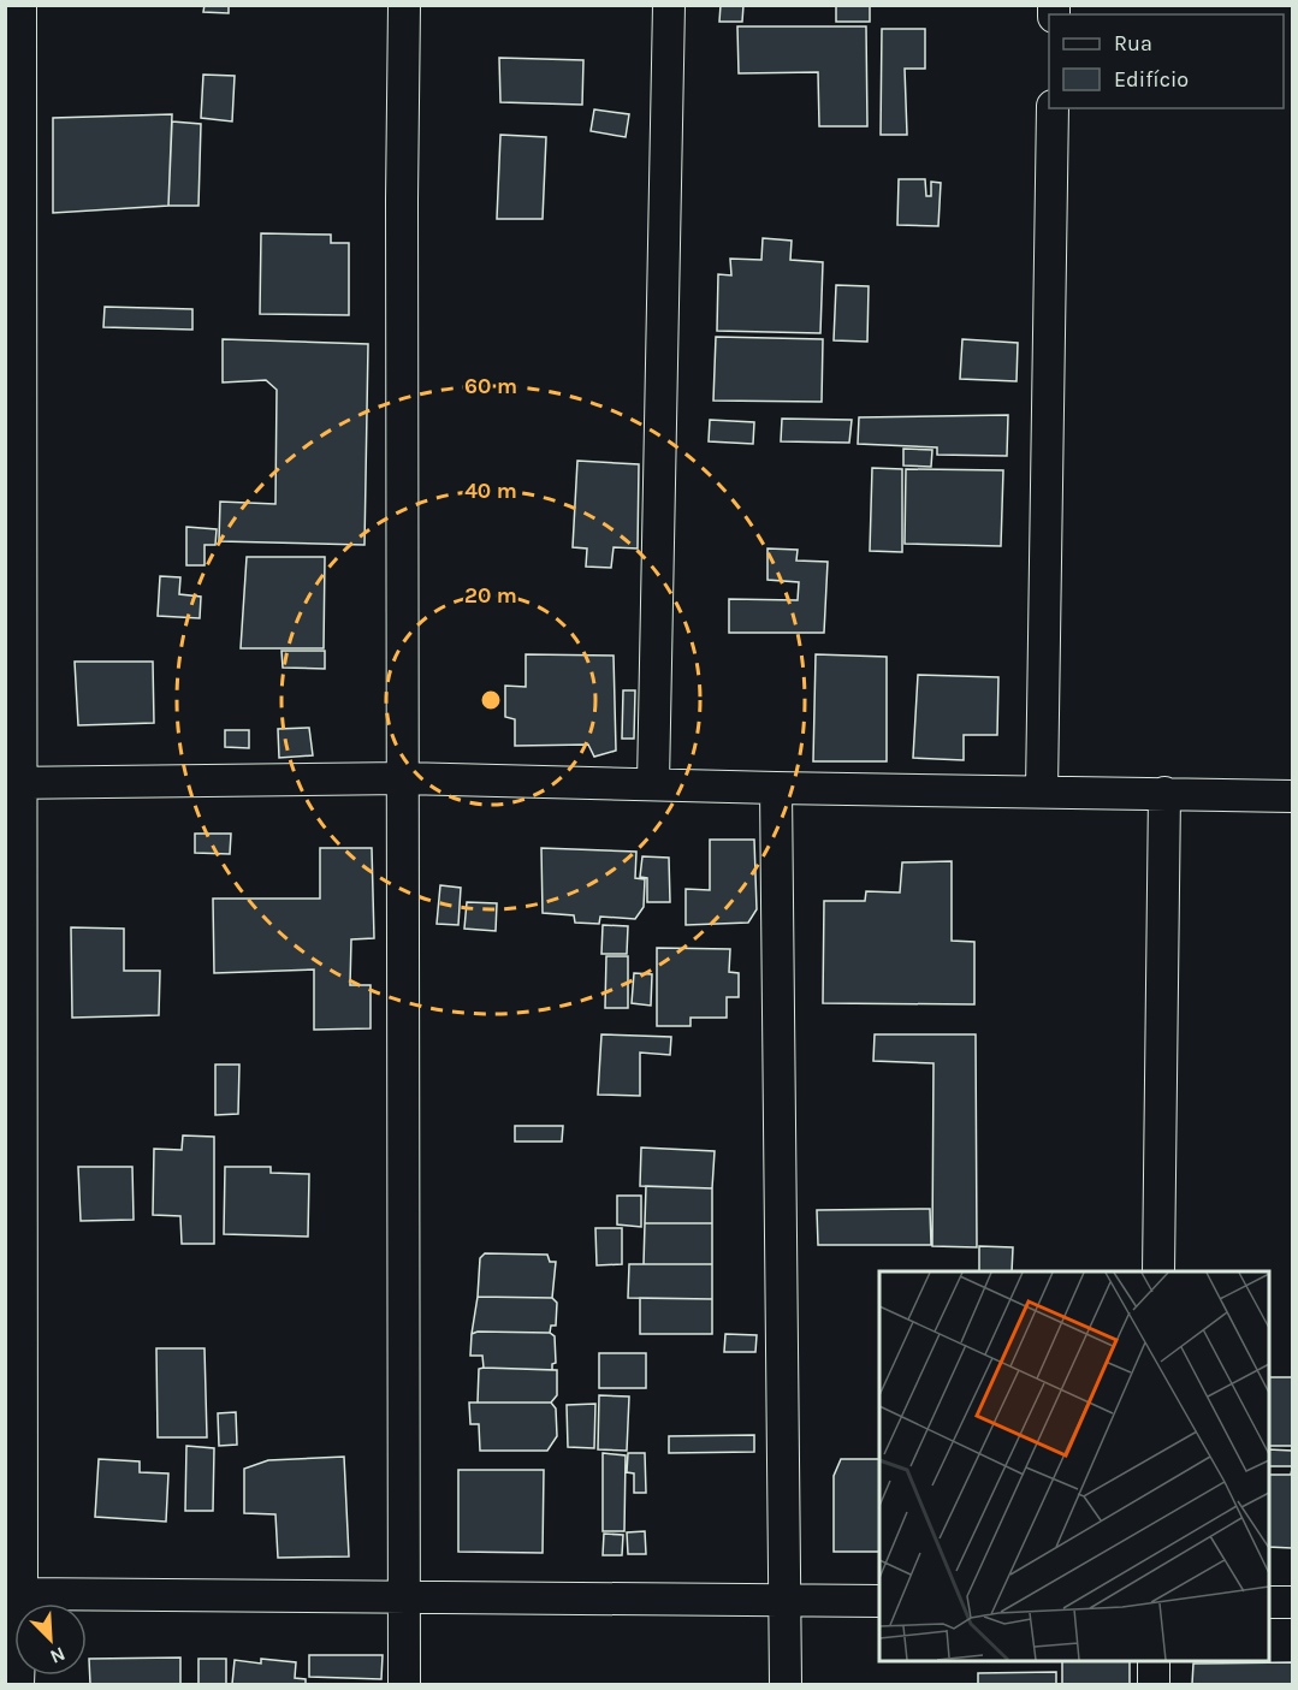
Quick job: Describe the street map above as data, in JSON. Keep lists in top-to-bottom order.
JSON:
{
  "legend": ["Rua", "Edifício"],
  "north": "bottom right",
  "rings": ["60 m", "40 m", "20 m"]
}
